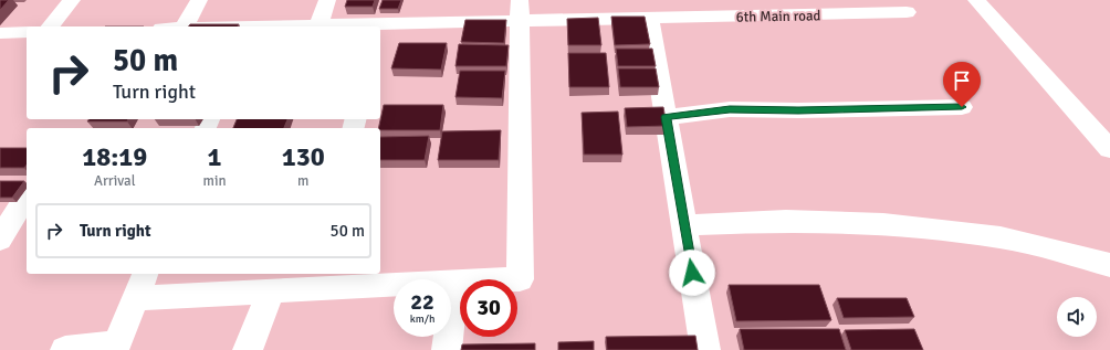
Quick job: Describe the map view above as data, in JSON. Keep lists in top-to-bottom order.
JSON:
{
  "streets": {
    "street": ["6th Main road"]
  },
  "page": {
    "turn": ["50 m", "Turn right"],
    "eta": [
      "18:19",
      "Arrival",
      "1",
      "min",
      "130",
      "m"
    ],
    "list": [
      {
        "name": "Turn right",
        "value": "50 m"
      }
    ],
    "speed": "22 km/h",
    "limit": "30"
  }
}
